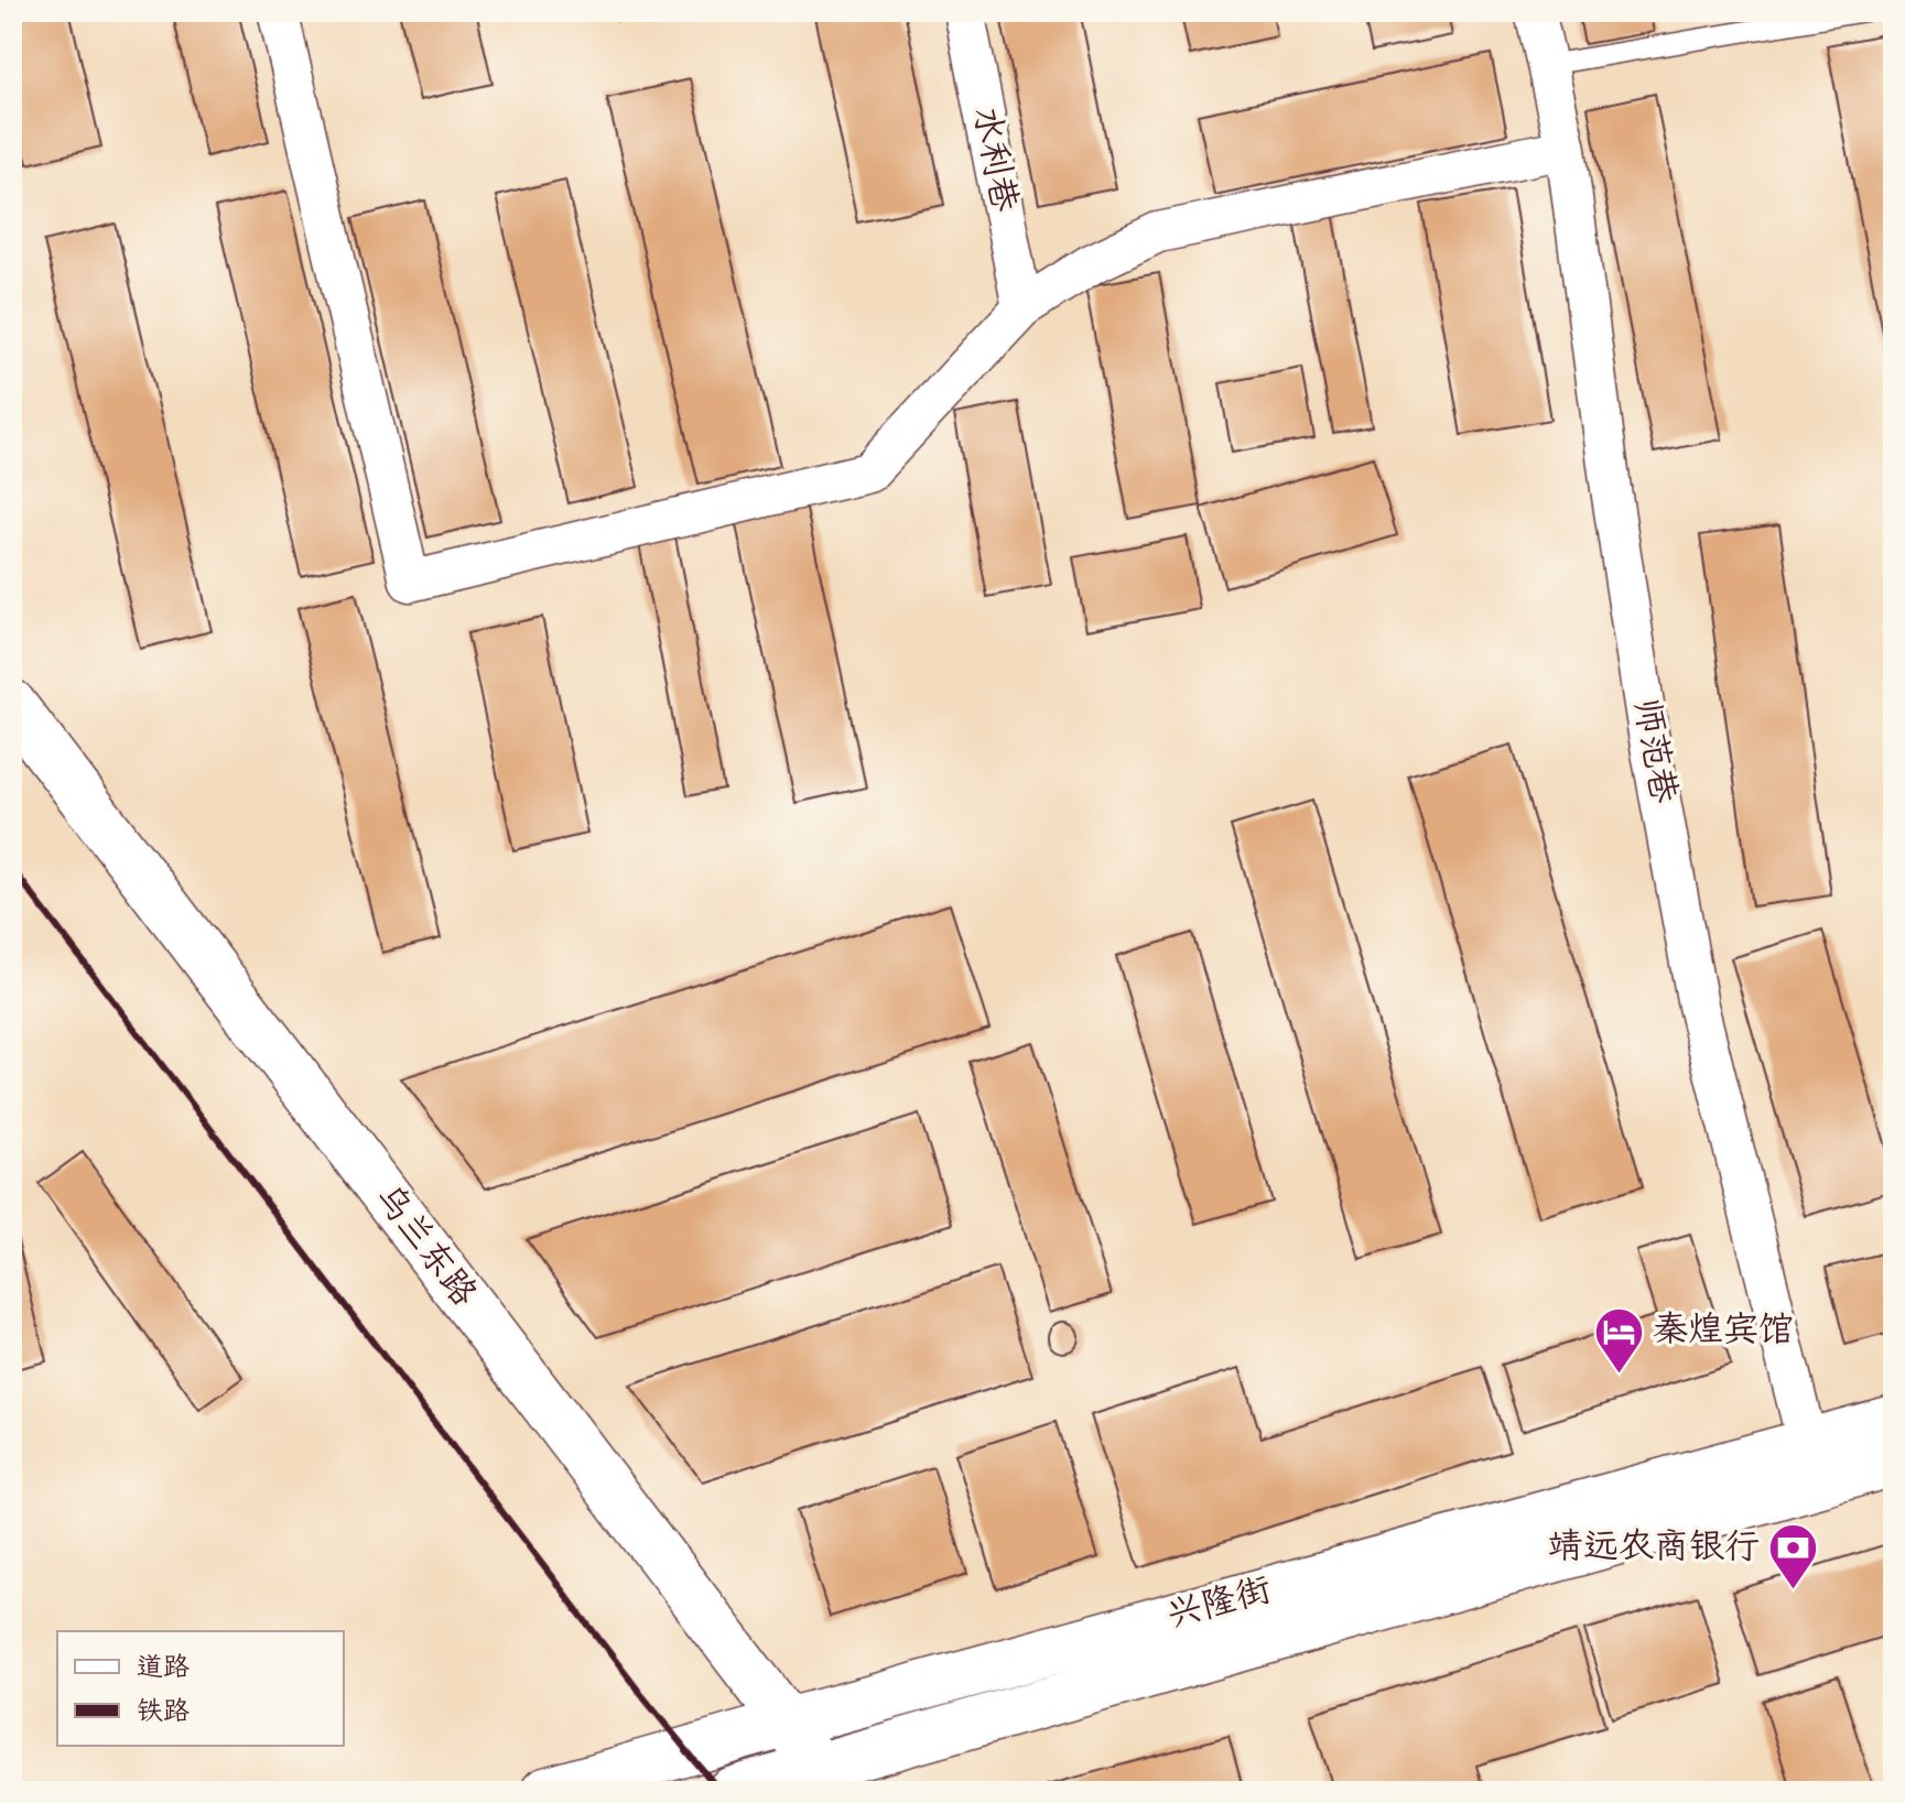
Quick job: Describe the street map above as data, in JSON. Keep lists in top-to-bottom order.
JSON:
{
  "streets": {
    "main road": ["乌兰东路", "兴隆街"],
    "street": ["水利巷", "师范巷"]
  },
  "crossings": [
    ["师范巷", "兴隆街"],
    ["乌兰东路", "兴隆街"]
  ],
  "places": {
    "hotel": ["秦煌宾馆"],
    "bank": ["靖远农商银行"]
  },
  "legend": ["道路", "铁路"]
}
